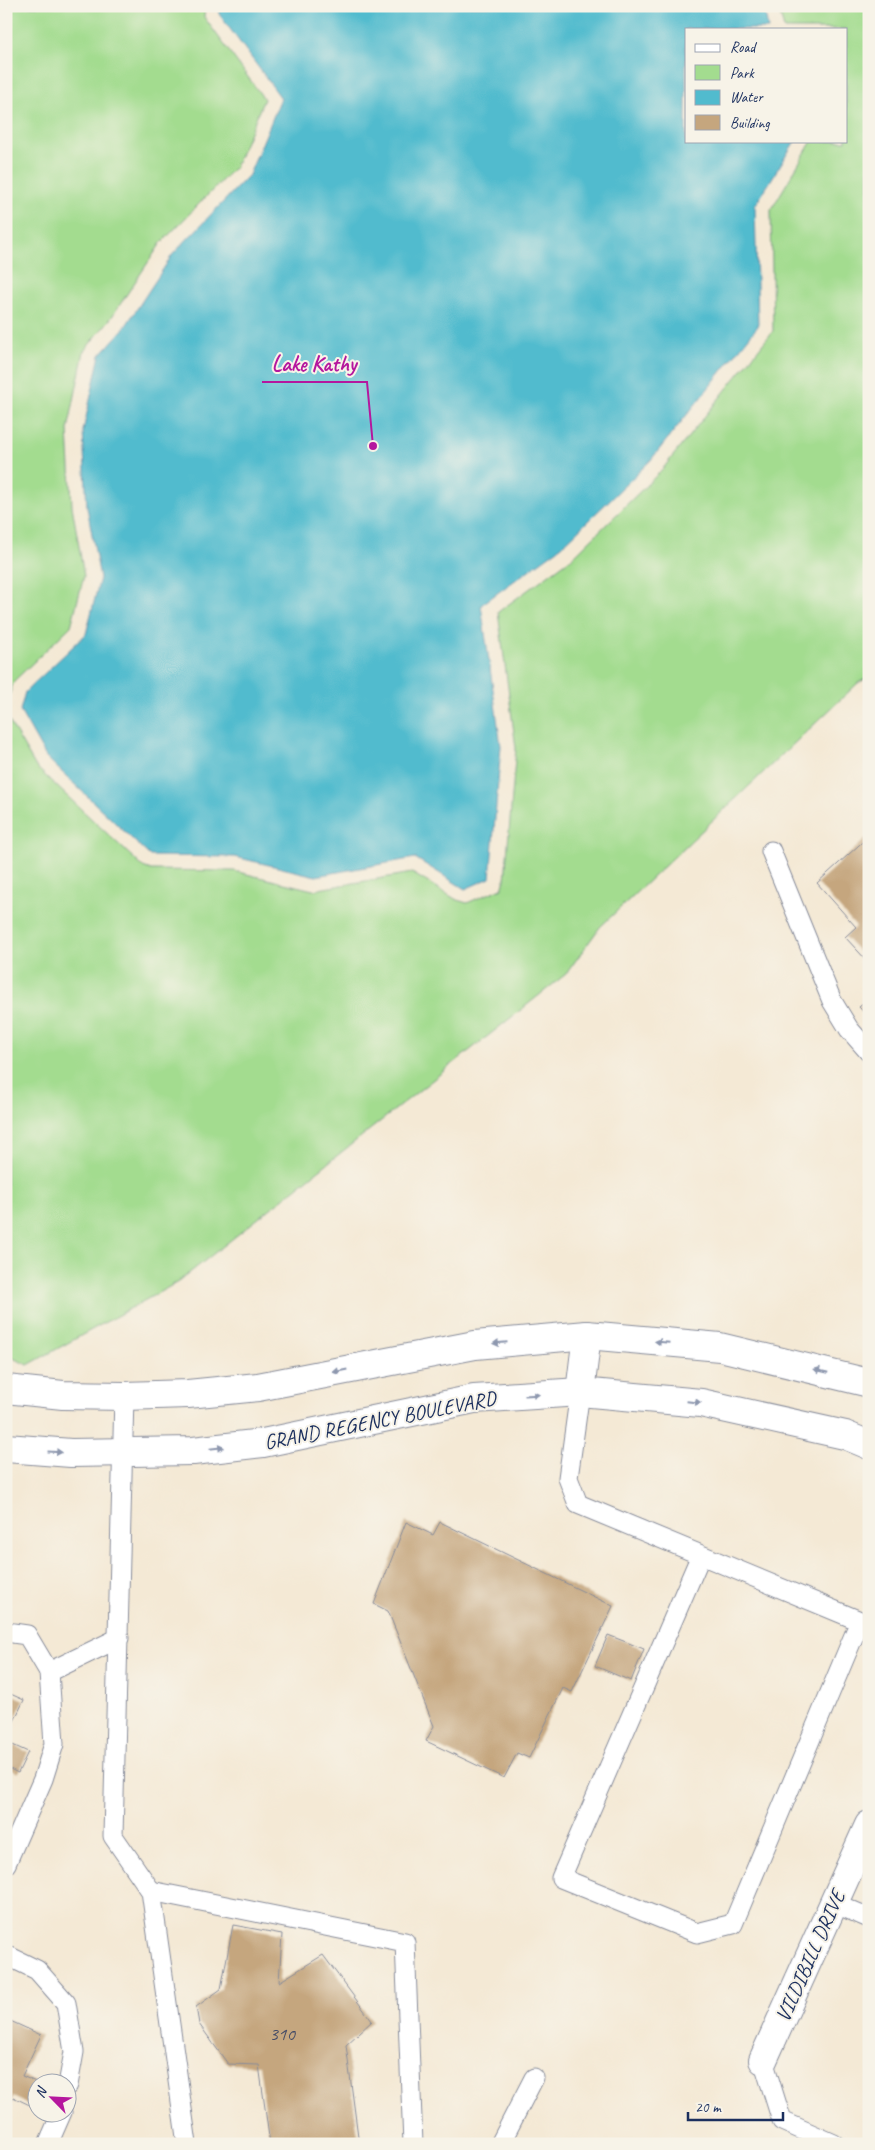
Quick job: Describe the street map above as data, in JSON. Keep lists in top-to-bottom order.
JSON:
{
  "streets": {
    "street": ["GRAND REGENCY BOULEVARD", "VILDIBILL DRIVE"]
  },
  "places": ["Lake Kathy"],
  "house_numbers": ["310"],
  "legend": [
    "Road",
    "Park",
    "Water",
    "Building"
  ],
  "scale_bar": "20 m",
  "north": "top left"
}
